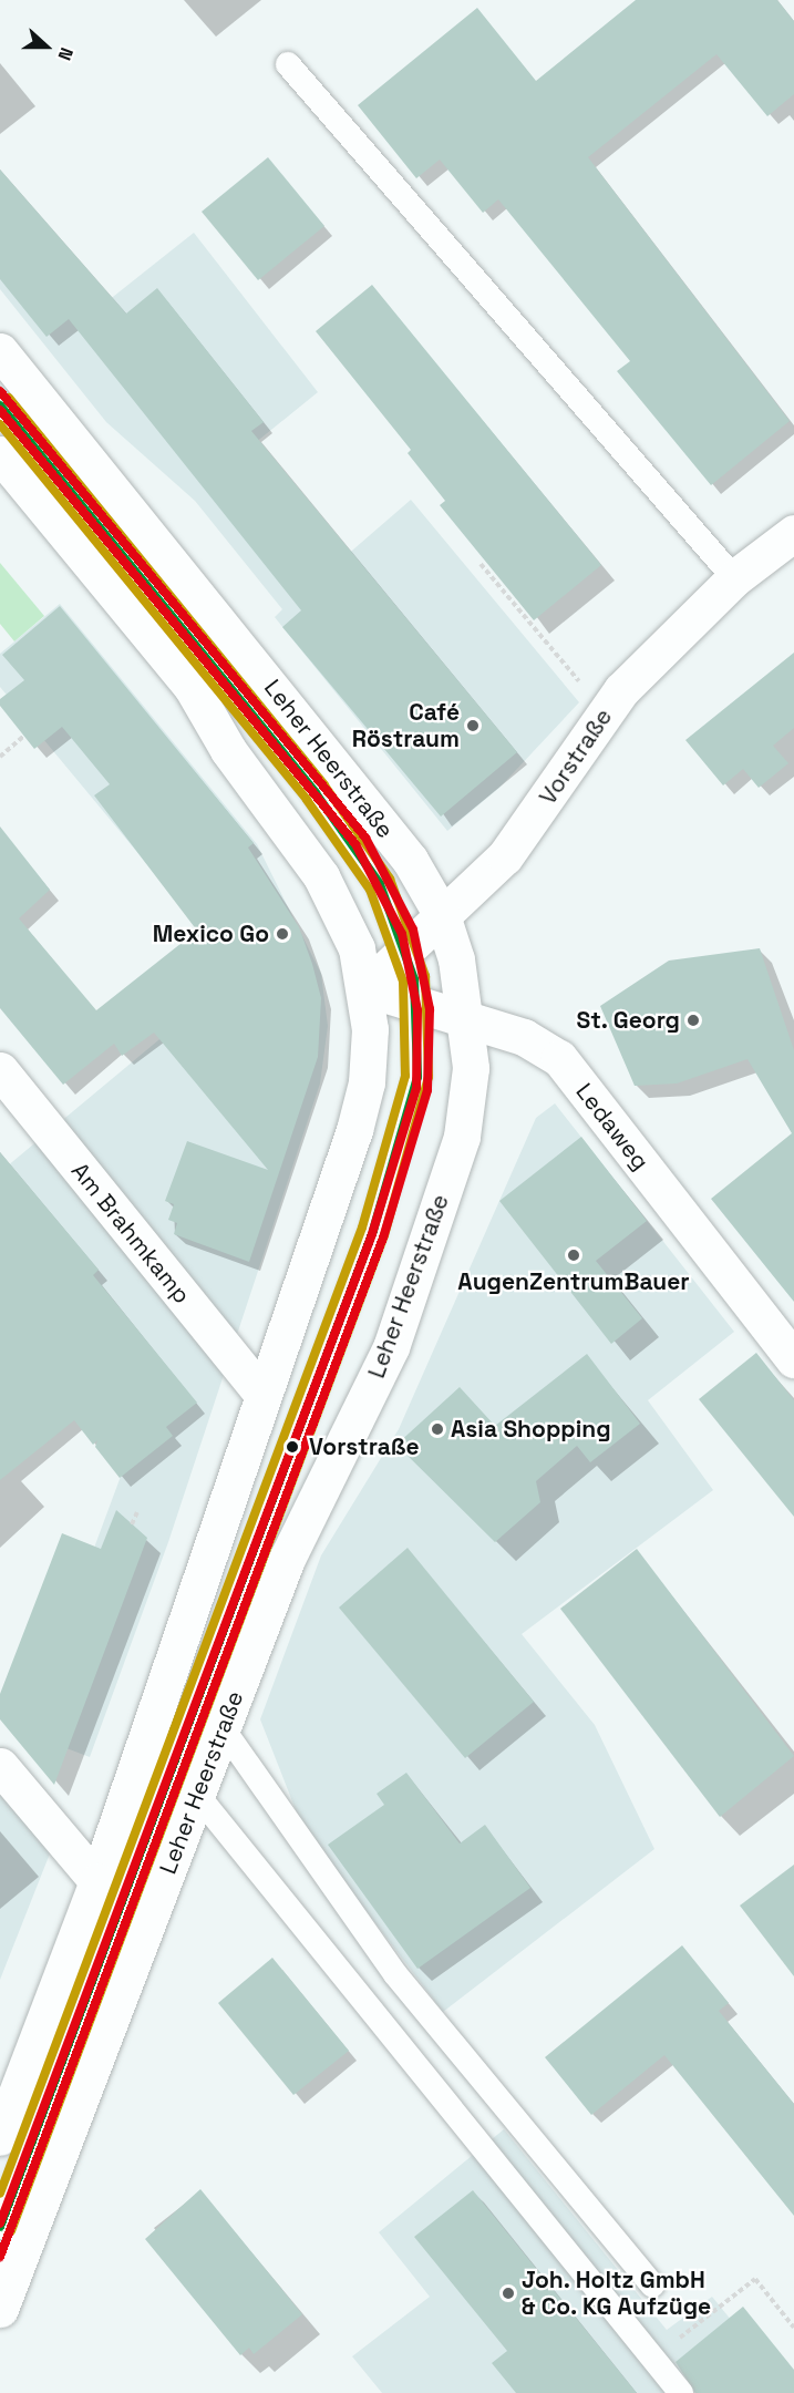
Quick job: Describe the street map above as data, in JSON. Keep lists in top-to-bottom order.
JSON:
{
  "streets": {
    "main road": [
      "Vorstraße",
      "Leher Heerstraße",
      "Ledaweg",
      "Am Brahmkamp"
    ]
  },
  "crossings": [
    ["Vorstraße", "Leher Heerstraße"],
    ["Vorstraße", "Ledaweg"],
    ["Leher Heerstraße", "Ledaweg"]
  ],
  "places": [
    "Café Röstraum",
    "Mexico Go",
    "St. Georg",
    "AugenZentrumBauer",
    "Asia Shopping",
    "Vorstraße",
    "Joh. Holtz GmbH & Co. KG Aufzüge"
  ],
  "north": "right"
}
